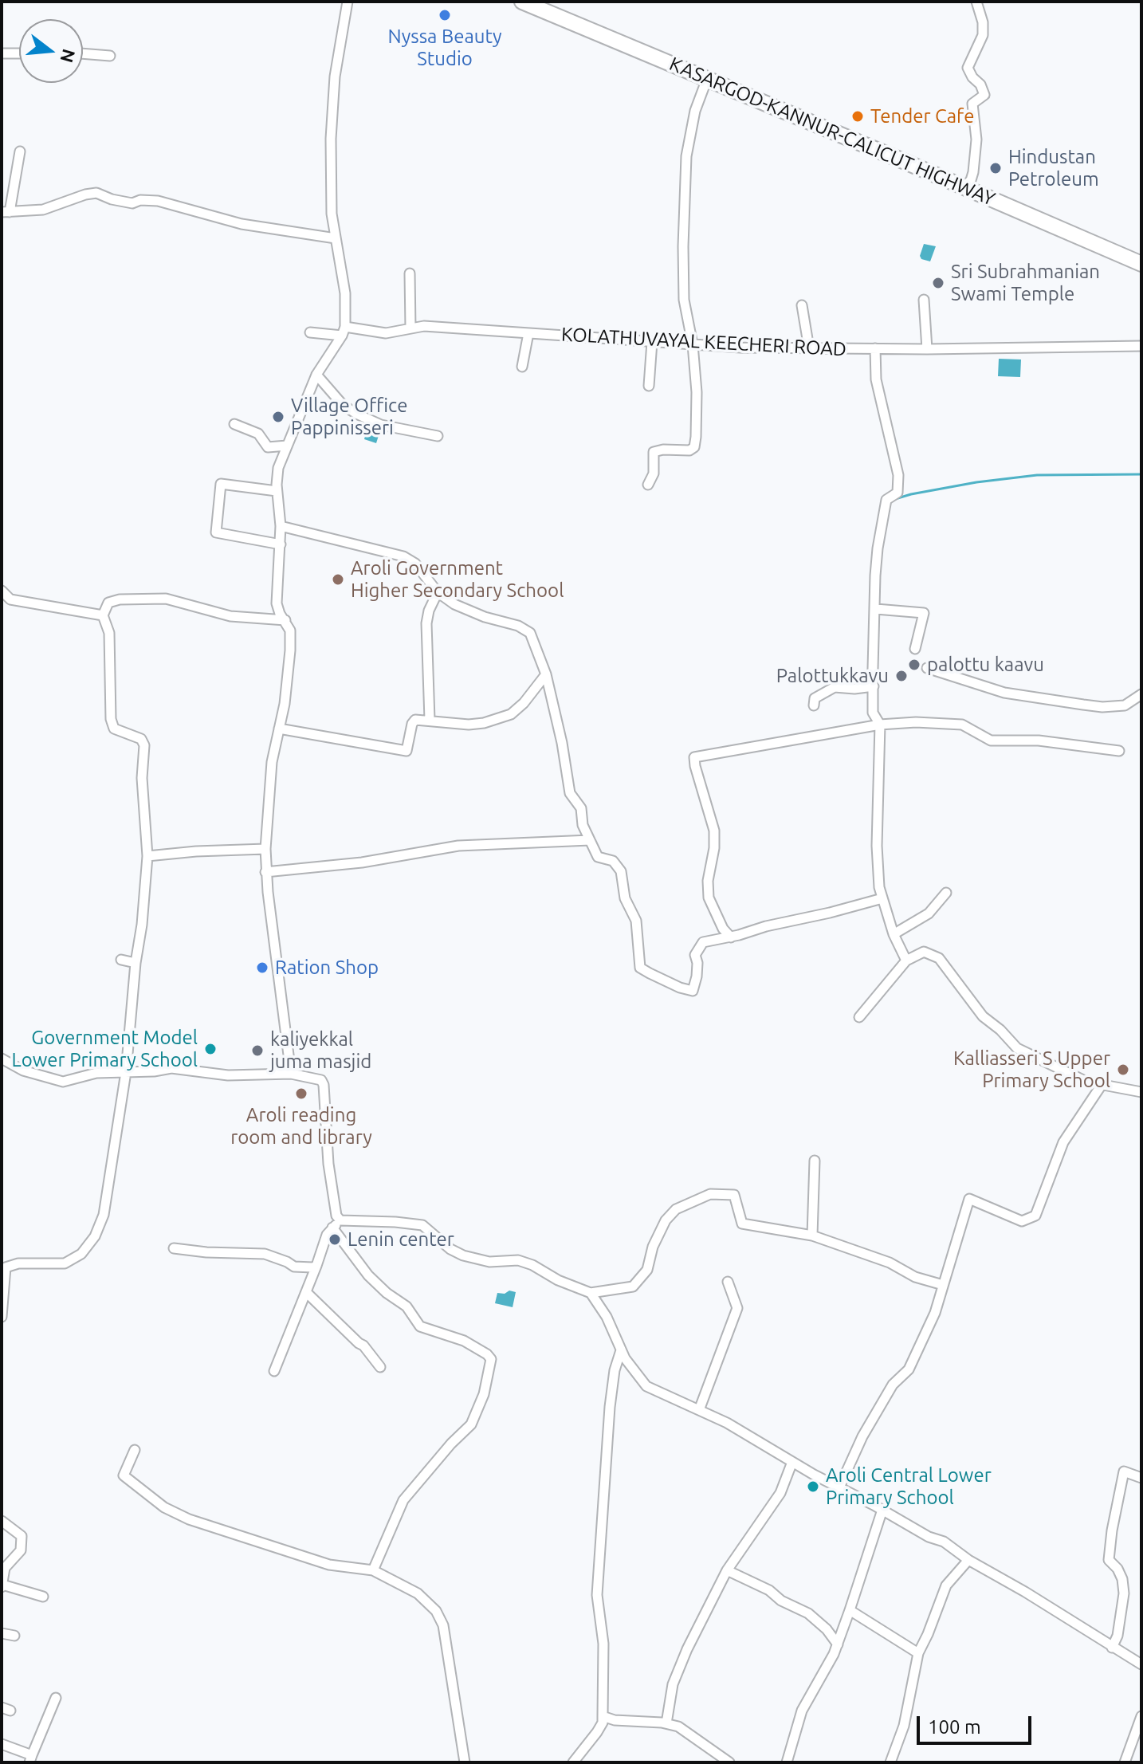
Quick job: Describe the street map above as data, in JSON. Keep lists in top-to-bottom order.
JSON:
{
  "streets": {
    "highway": ["KASARGOD-KANNUR-CALICUT HIGHWAY"],
    "street": ["KOLATHUVAYAL KEECHERI ROAD"]
  },
  "places": [
    "Nyssa Beauty Studio",
    "Tender Cafe",
    "Hindustan Petroleum",
    "Sri Subrahmanian Swami Temple",
    "Village Office Pappinisseri",
    "Aroli Government Higher Secondary School",
    "palottu kaavu",
    "Palottukkavu",
    "Ration Shop",
    "Government Model Lower Primary School",
    "kaliyekkal juma masjid",
    "Kalliasseri S Upper Primary School",
    "Aroli reading room and library",
    "Lenin center",
    "Aroli Central Lower Primary School"
  ],
  "scale_bar": "100 m",
  "north": "right"
}
